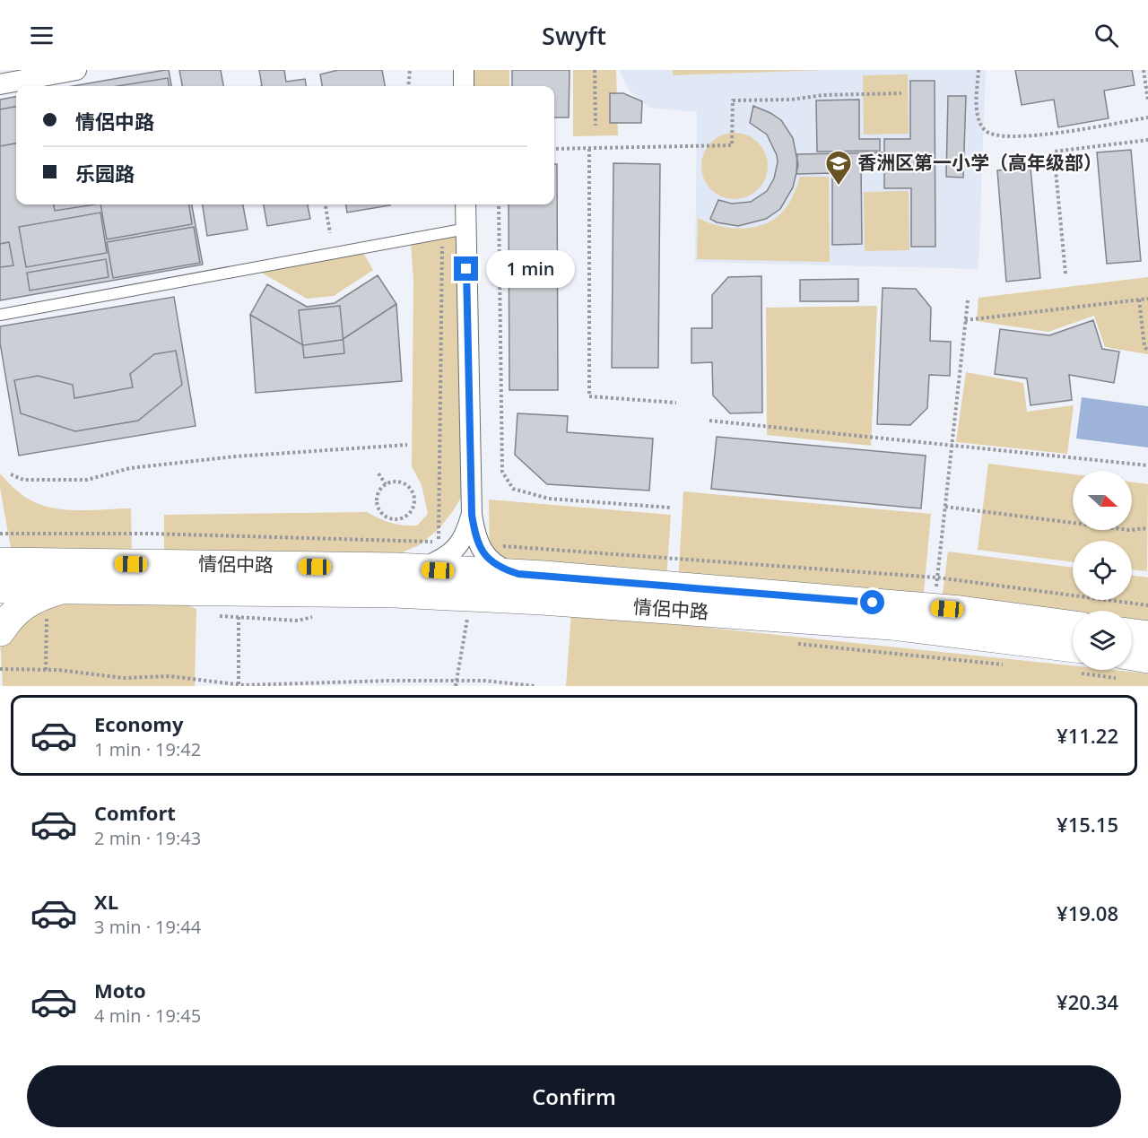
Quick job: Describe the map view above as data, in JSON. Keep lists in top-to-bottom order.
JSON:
{
  "streets": {
    "main road": ["情侶中路"]
  },
  "places": {
    "school or university": ["香洲区第一小学（高年级部）"]
  },
  "north": "right",
  "page": {
    "header": "Swyft",
    "banner": ["情侶中路", "乐园路"],
    "bubble": "1 min",
    "list": [
      {
        "name": "Economy",
        "note": "1 min · 19:42",
        "value": "¥11.22"
      },
      {
        "name": "Comfort",
        "note": "2 min · 19:43",
        "value": "¥15.15"
      },
      {
        "name": "XL",
        "note": "3 min · 19:44",
        "value": "¥19.08"
      },
      {
        "name": "Moto",
        "note": "4 min · 19:45",
        "value": "¥20.34"
      }
    ],
    "buttons": "Confirm"
  }
}
